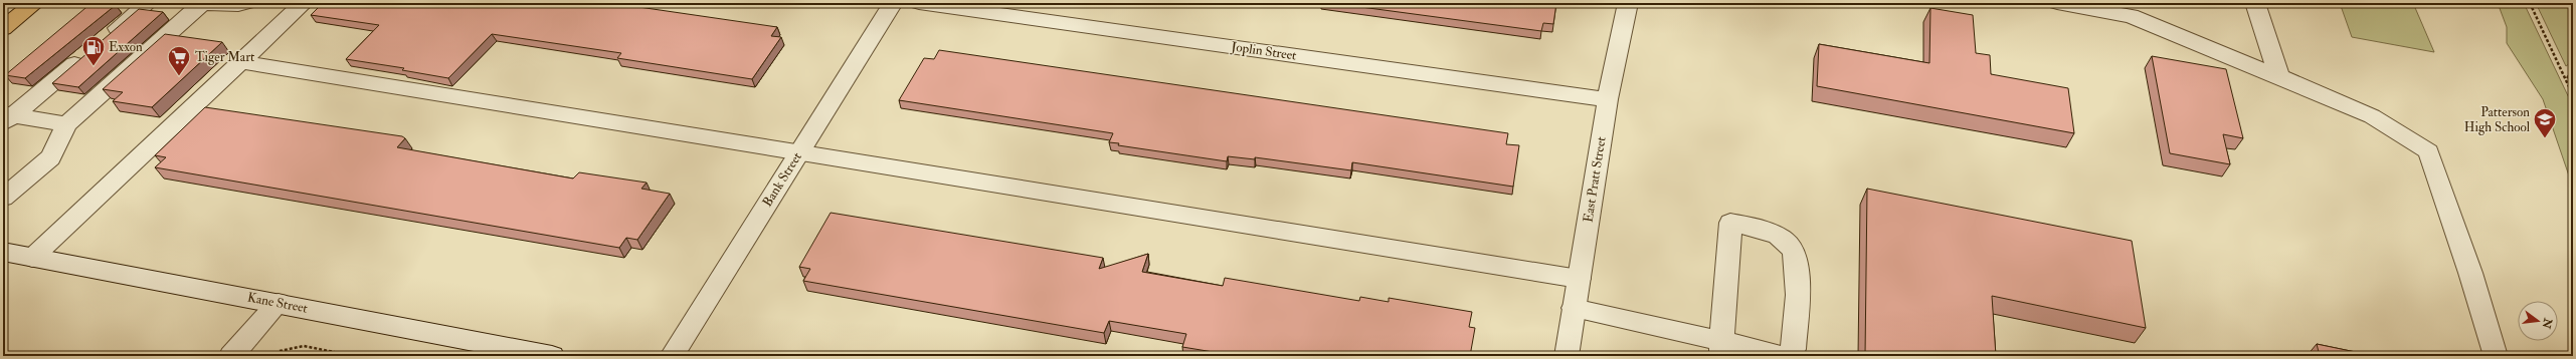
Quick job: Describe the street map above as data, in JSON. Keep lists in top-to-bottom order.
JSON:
{
  "streets": {
    "street": [
      "Joplin Street",
      "Bank Street",
      "East Pratt Street",
      "Kane Street"
    ]
  },
  "crossings": [
    ["Joplin Street", "East Pratt Street"]
  ],
  "places": {
    "fuel station": ["Exxon"],
    "supermarket": ["Tiger Mart"],
    "school or university": ["Patterson High School"]
  },
  "north": "right"
}
